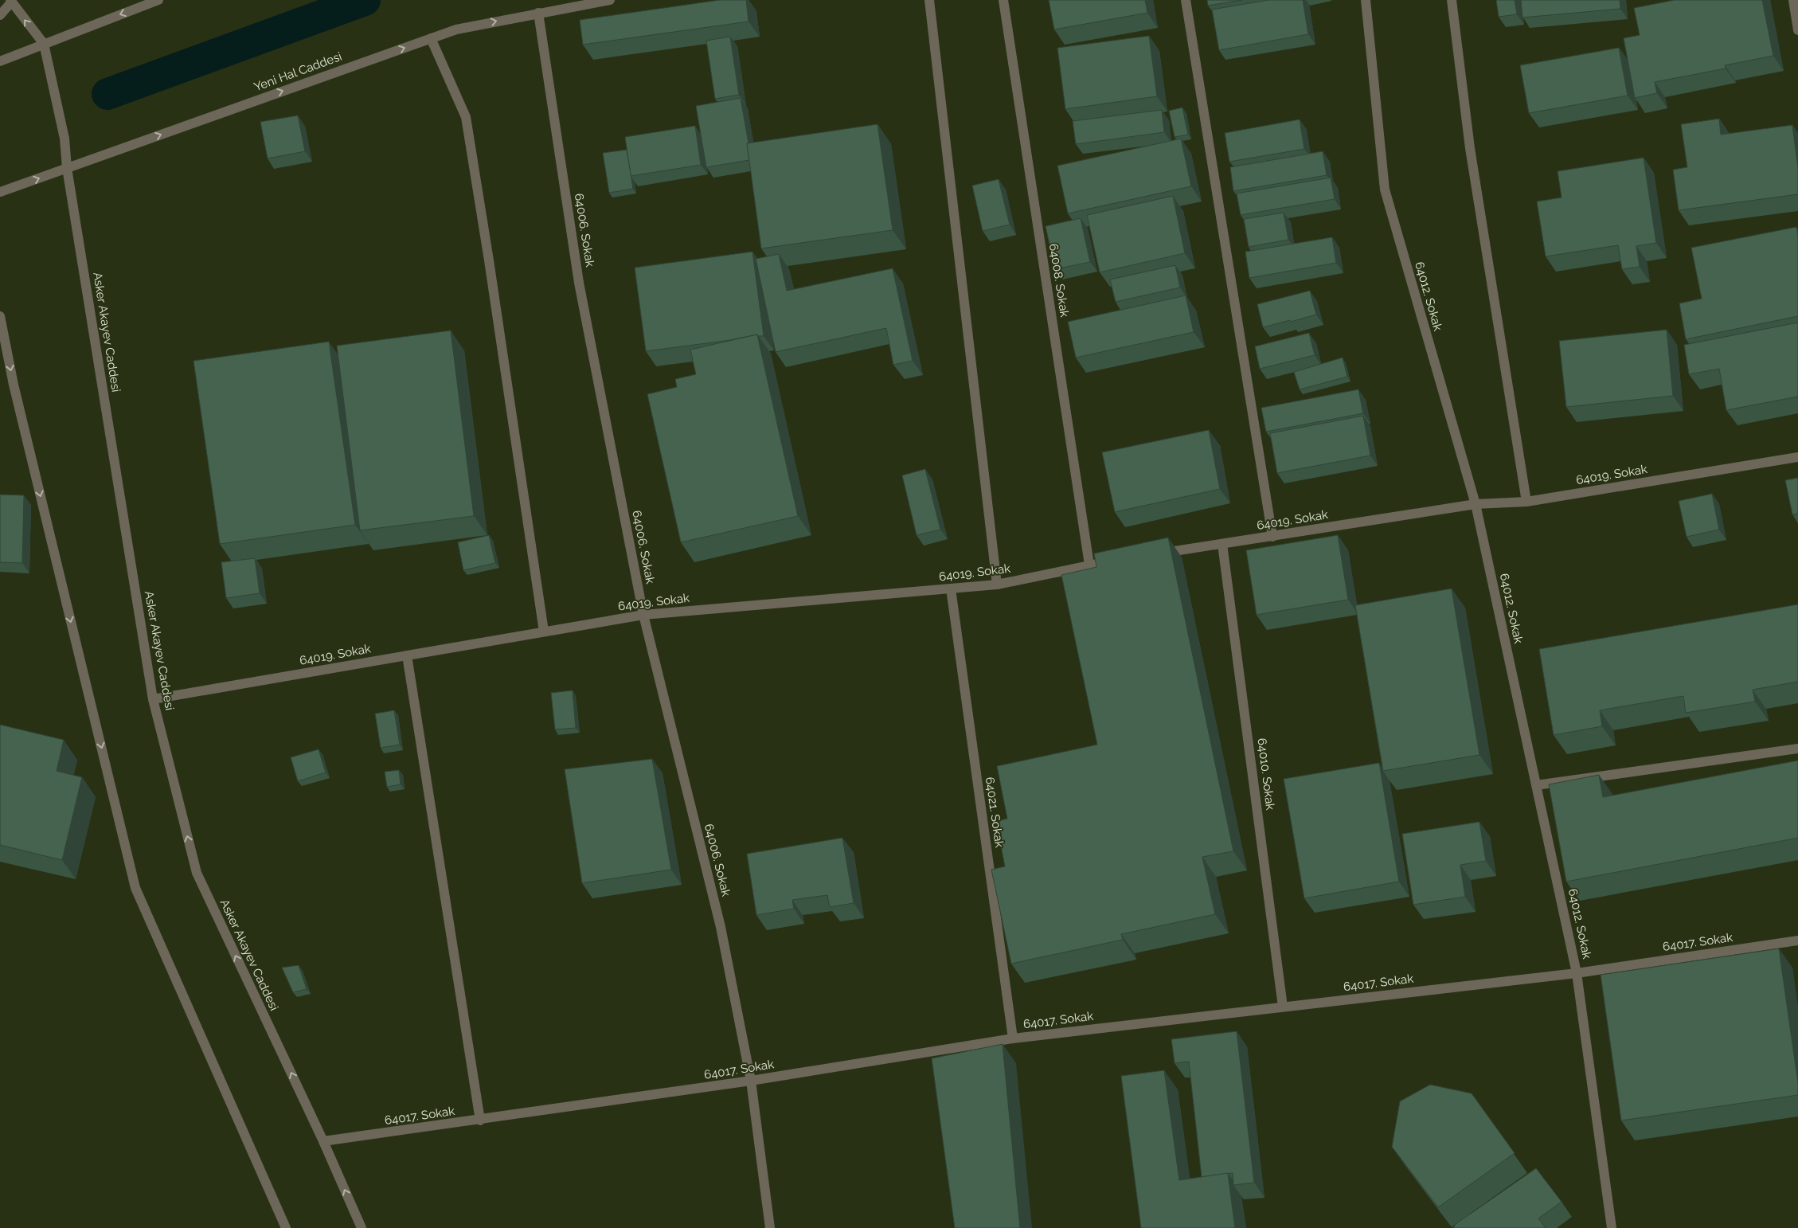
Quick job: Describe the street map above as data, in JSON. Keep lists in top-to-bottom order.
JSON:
{
  "streets": {
    "street": [
      "Yeni Hal Caddesi",
      "64006. Sokak",
      "64008. Sokak",
      "64012. Sokak",
      "Asker Akayev Caddesi",
      "64019. Sokak",
      "64010. Sokak",
      "64021. Sokak",
      "64017. Sokak"
    ]
  },
  "crossings": [
    ["Yeni Hal Caddesi", "64006. Sokak"],
    ["Yeni Hal Caddesi", "Asker Akayev Caddesi"],
    ["64006. Sokak", "64019. Sokak"],
    ["64006. Sokak", "64017. Sokak"],
    ["64008. Sokak", "64019. Sokak"],
    ["64012. Sokak", "64019. Sokak"],
    ["64012. Sokak", "64017. Sokak"],
    ["Asker Akayev Caddesi", "64019. Sokak"],
    ["Asker Akayev Caddesi", "64017. Sokak"],
    ["64019. Sokak", "64010. Sokak"],
    ["64019. Sokak", "64021. Sokak"],
    ["64010. Sokak", "64017. Sokak"],
    ["64021. Sokak", "64017. Sokak"]
  ],
  "one_way": ["Yeni Hal Caddesi"]
}
